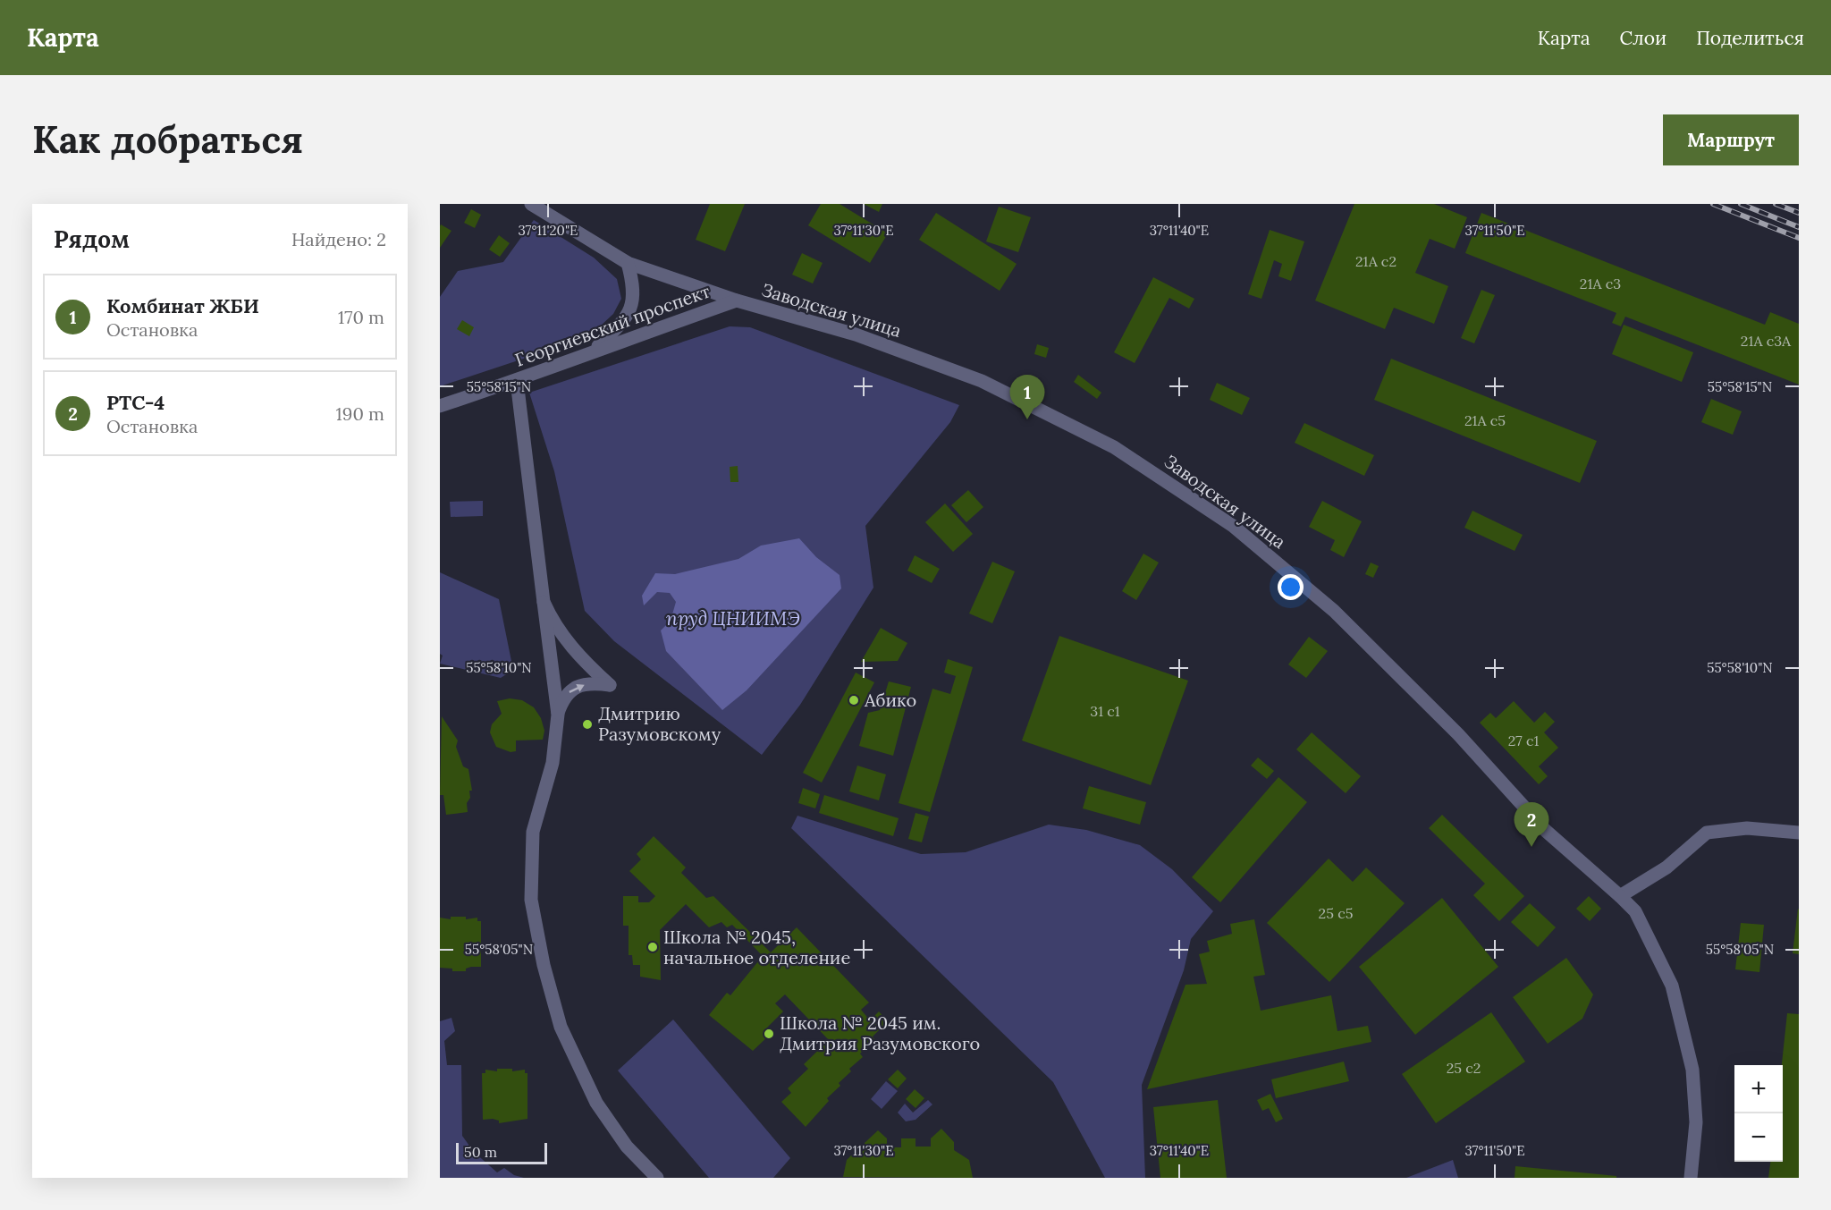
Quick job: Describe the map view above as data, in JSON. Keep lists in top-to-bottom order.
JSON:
{
  "streets": {
    "street": ["Заводская улица", "Георгиевский проспект"]
  },
  "crossings": [
    ["Заводская улица", "Георгиевский проспект"]
  ],
  "water": ["пруд ЦНИИМЭ"],
  "places": [
    "Абико",
    "Дмитрию Разумовскому",
    "Школа № 2045, начальное отделение",
    "Школа № 2045 им. Дмитрия Разумовского"
  ],
  "house_numbers": [
    "21А с2",
    "21А с3",
    "21А с3А",
    "21А с5",
    "31 с1",
    "27 с1",
    "25 с5",
    "25 с2"
  ],
  "scale_bar": "50 m",
  "page": {
    "header": "Карта",
    "nav": ["Карта", "Слои", "Поделиться"],
    "buttons": "Маршрут",
    "title": "Как добраться",
    "heading": ["Рядом", "Найдено: 2"],
    "list": [
      {
        "mark": "1",
        "name": "Комбинат ЖБИ",
        "note": "Остановка",
        "value": "170 m"
      },
      {
        "mark": "2",
        "name": "РТС-4",
        "note": "Остановка",
        "value": "190 m"
      }
    ],
    "pins": ["1", "2"],
    "map_buttons": ["+", "−"],
    "scale": "50 m"
  },
  "coordinates": [
    "37°11'20\"E",
    "37°11'30\"E",
    "37°11'40\"E",
    "37°11'50\"E",
    "55°58'15\"N",
    "55°58'10\"N",
    "55°58'05\"N"
  ]
}
